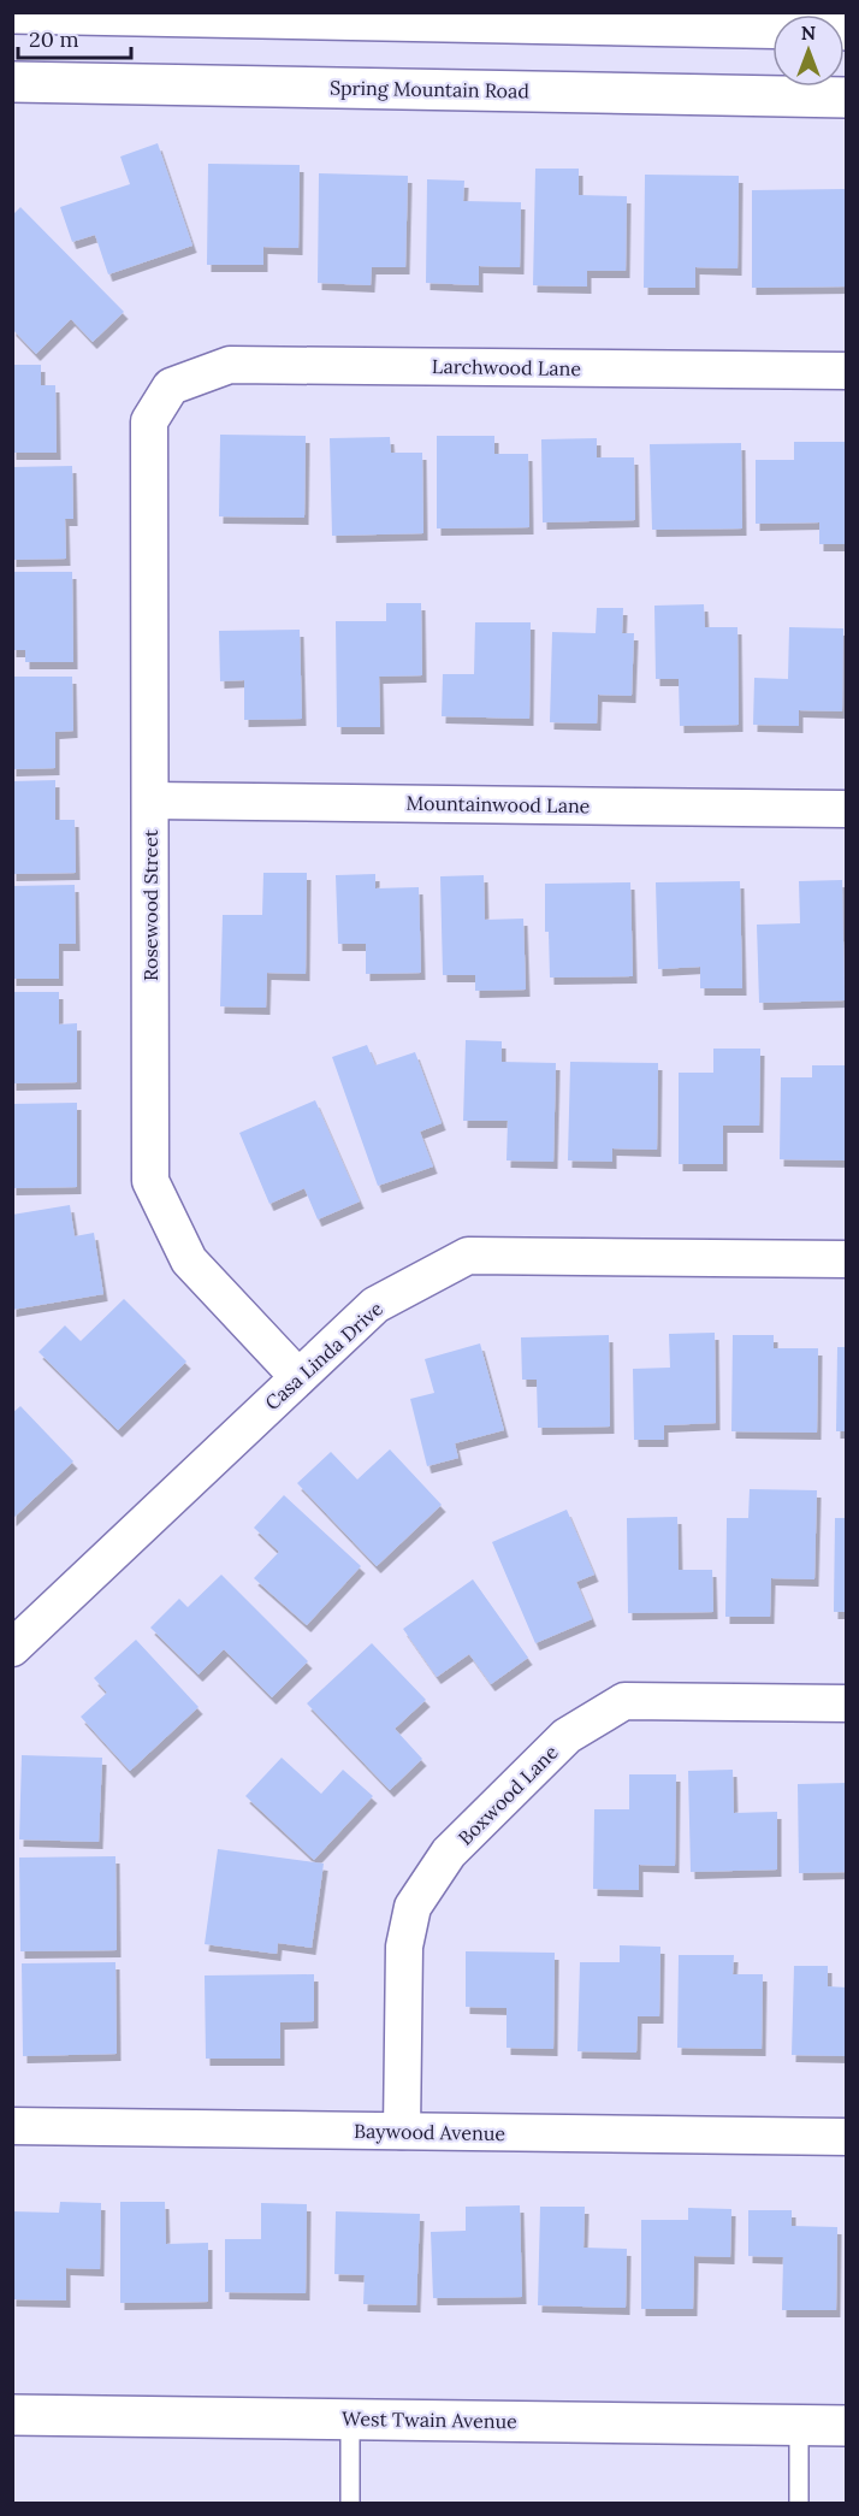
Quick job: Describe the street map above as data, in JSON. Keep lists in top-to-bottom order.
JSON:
{
  "streets": {
    "main road": ["Spring Mountain Road", "West Twain Avenue"],
    "street": [
      "Larchwood Lane",
      "Mountainwood Lane",
      "Rosewood Street",
      "Casa Linda Drive",
      "Boxwood Lane",
      "Baywood Avenue"
    ]
  },
  "crossings": [
    ["Larchwood Lane", "Rosewood Street"],
    ["Mountainwood Lane", "Rosewood Street"],
    ["Rosewood Street", "Casa Linda Drive"],
    ["Boxwood Lane", "Baywood Avenue"]
  ],
  "scale_bar": "20 m",
  "north": "top"
}
